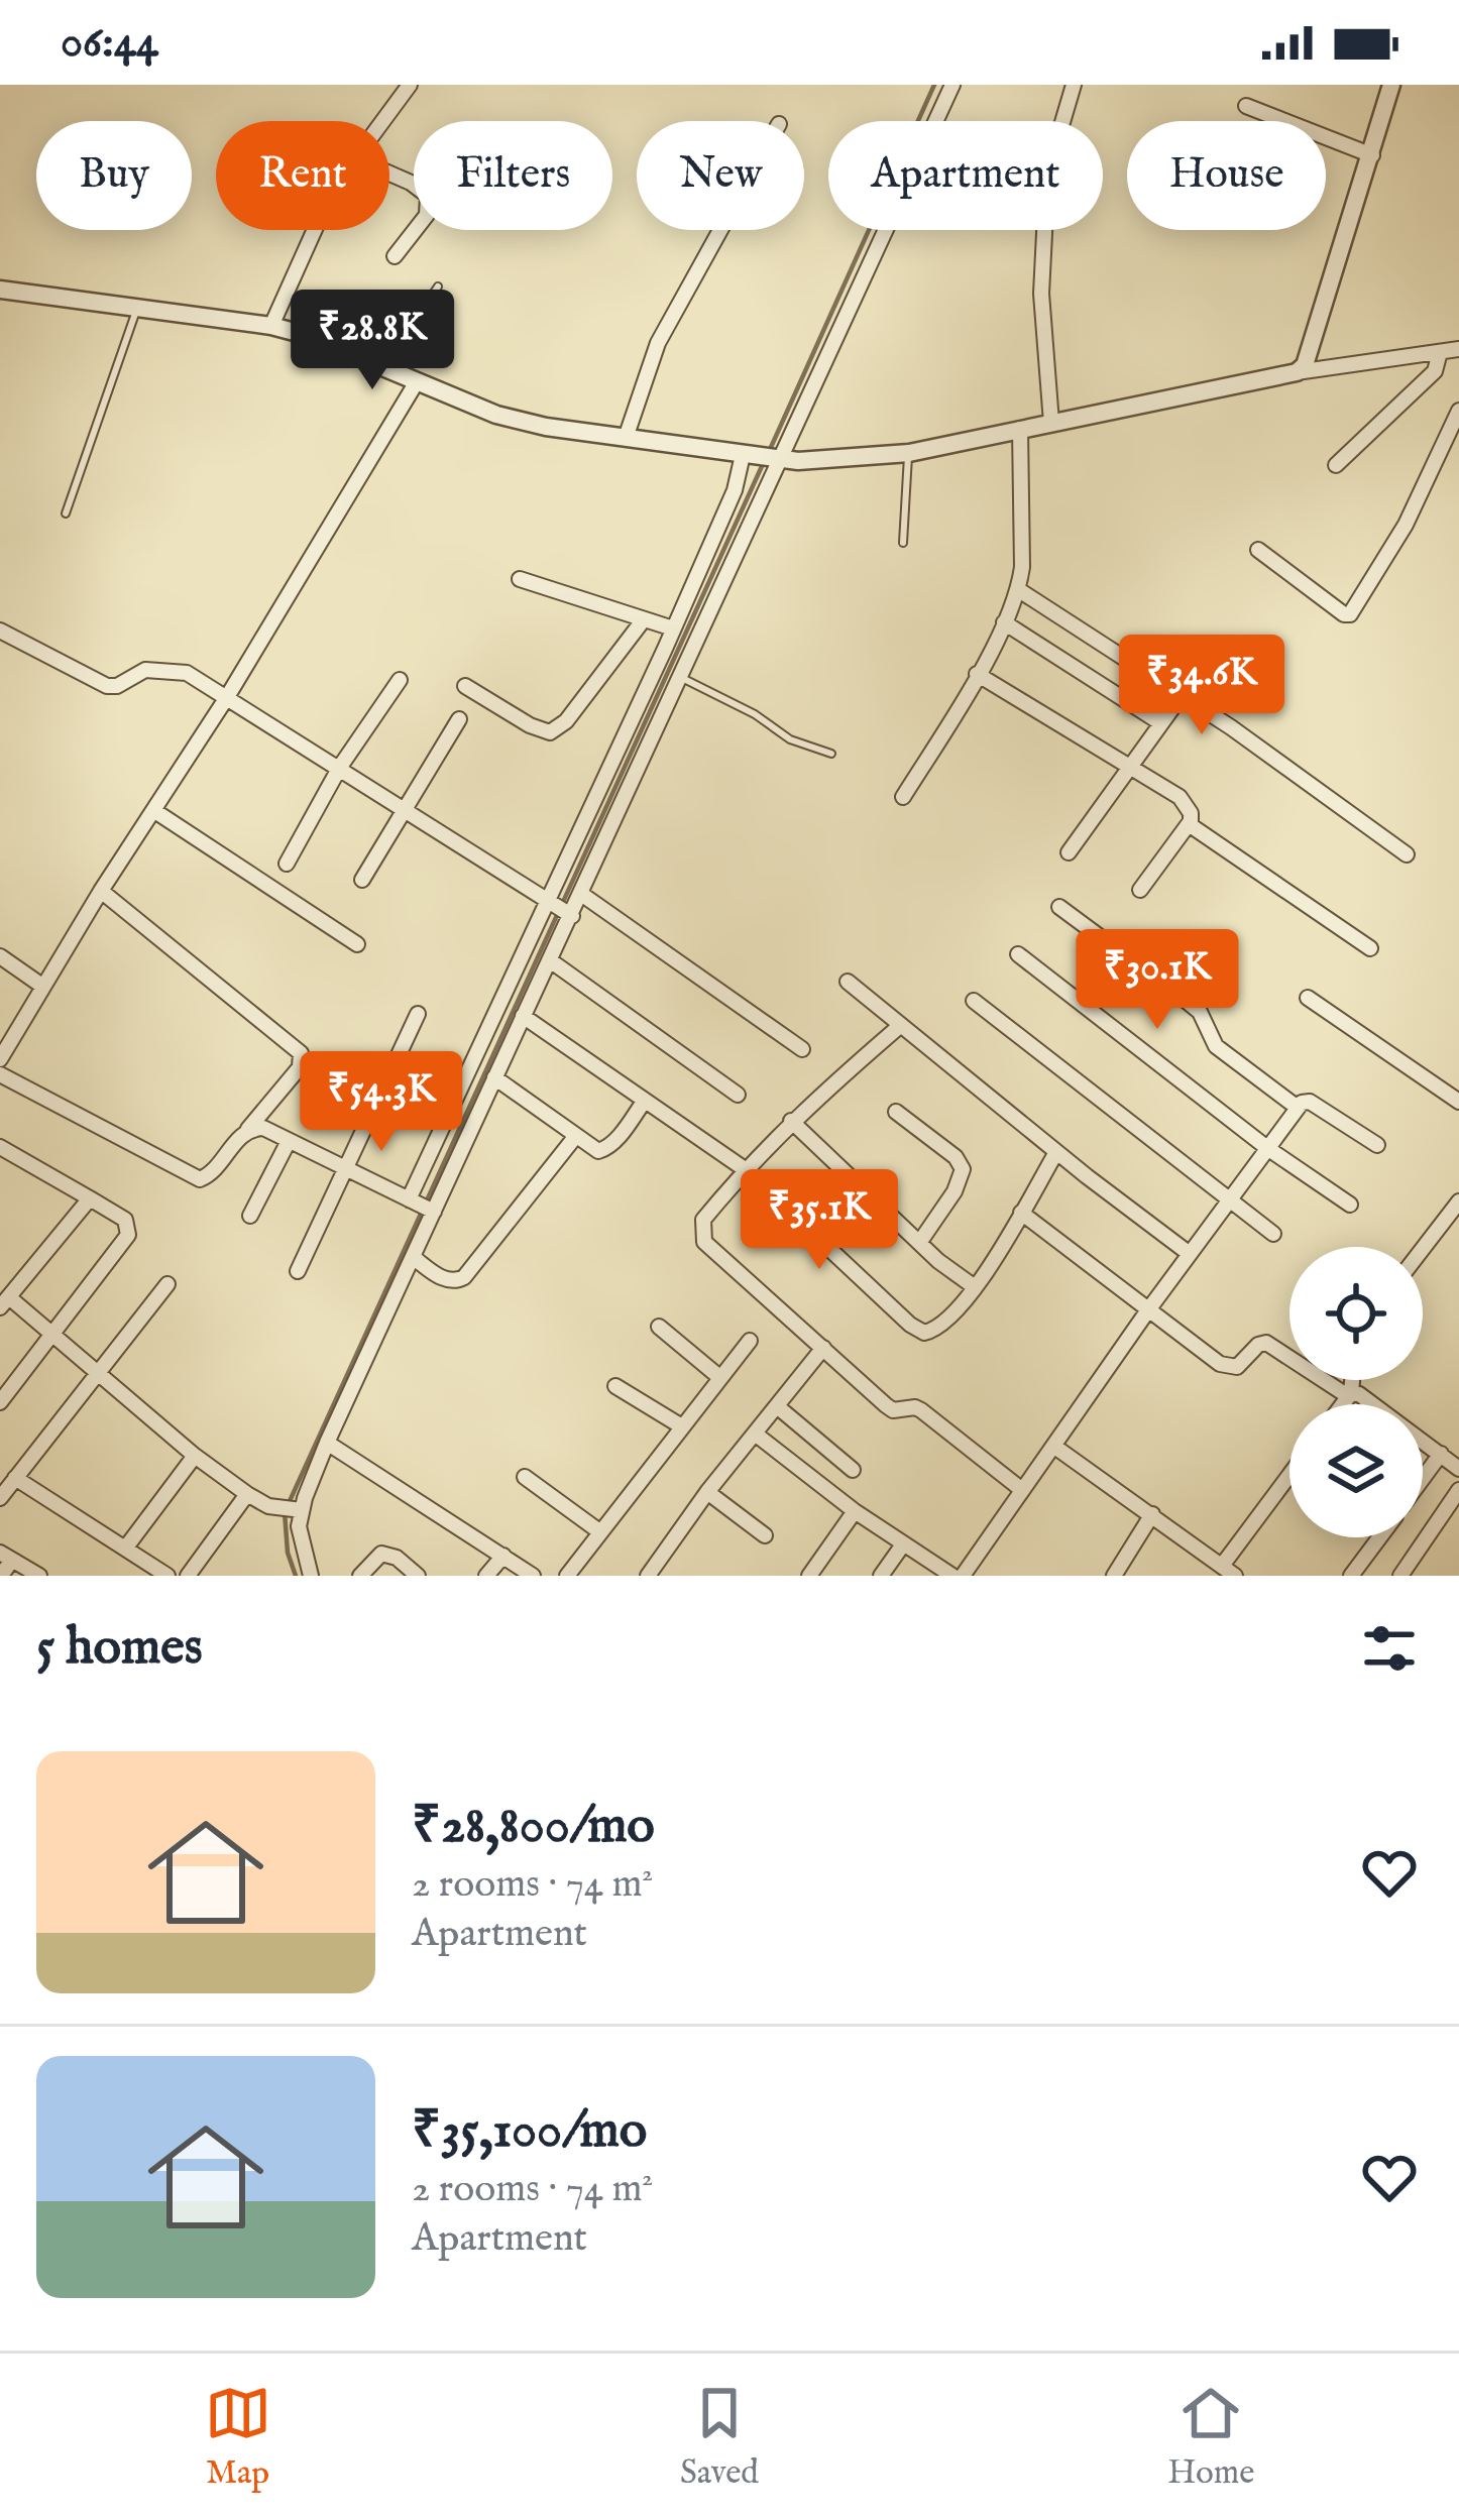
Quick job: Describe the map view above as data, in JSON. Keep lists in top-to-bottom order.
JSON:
{
  "page": {
    "status": "06:44",
    "chip": [
      "Buy",
      "Rent",
      "Filters",
      "New",
      "Apartment",
      "House"
    ],
    "price": [
      "₹28.8K",
      "₹34.6K",
      "₹30.1K",
      "₹54.3K",
      "₹35.1K"
    ],
    "heading": "5 homes",
    "list": [
      {
        "name": "₹28,800/mo",
        "note": "2 rooms · 74 m² · Apartment"
      },
      {
        "name": "₹35,100/mo",
        "note": "2 rooms · 74 m² · Apartment"
      }
    ],
    "tabs": ["Map", "Saved", "Home"]
  }
}
